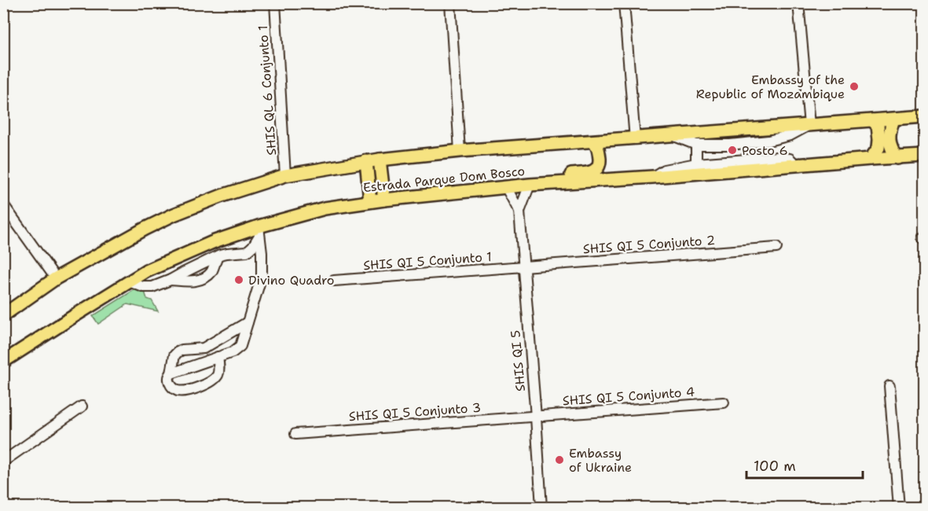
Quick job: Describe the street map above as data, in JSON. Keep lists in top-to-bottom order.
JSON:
{
  "streets": {
    "main road": ["Estrada Parque Dom Bosco"],
    "street": [
      "SHIS QL 6 Conjunto 1",
      "SHIS QI 5 Conjunto 2",
      "SHIS QI 5 Conjunto 1",
      "SHIS QI 5",
      "SHIS QI 5 Conjunto 4",
      "SHIS QI 5 Conjunto 3"
    ]
  },
  "crossings": [
    ["SHIS QL 6 Conjunto 1", "Estrada Parque Dom Bosco"],
    ["Estrada Parque Dom Bosco", "SHIS QI 5"],
    ["SHIS QI 5 Conjunto 2", "SHIS QI 5 Conjunto 1"],
    ["SHIS QI 5 Conjunto 2", "SHIS QI 5"],
    ["SHIS QI 5 Conjunto 1", "SHIS QI 5"],
    ["SHIS QI 5", "SHIS QI 5 Conjunto 4"],
    ["SHIS QI 5", "SHIS QI 5 Conjunto 3"],
    ["SHIS QI 5 Conjunto 4", "SHIS QI 5 Conjunto 3"]
  ],
  "places": [
    "Embassy of the Republic of Mozambique",
    "Posto 6",
    "Divino Quadro",
    "Embassy of Ukraine"
  ],
  "scale_bar": "100 m"
}
